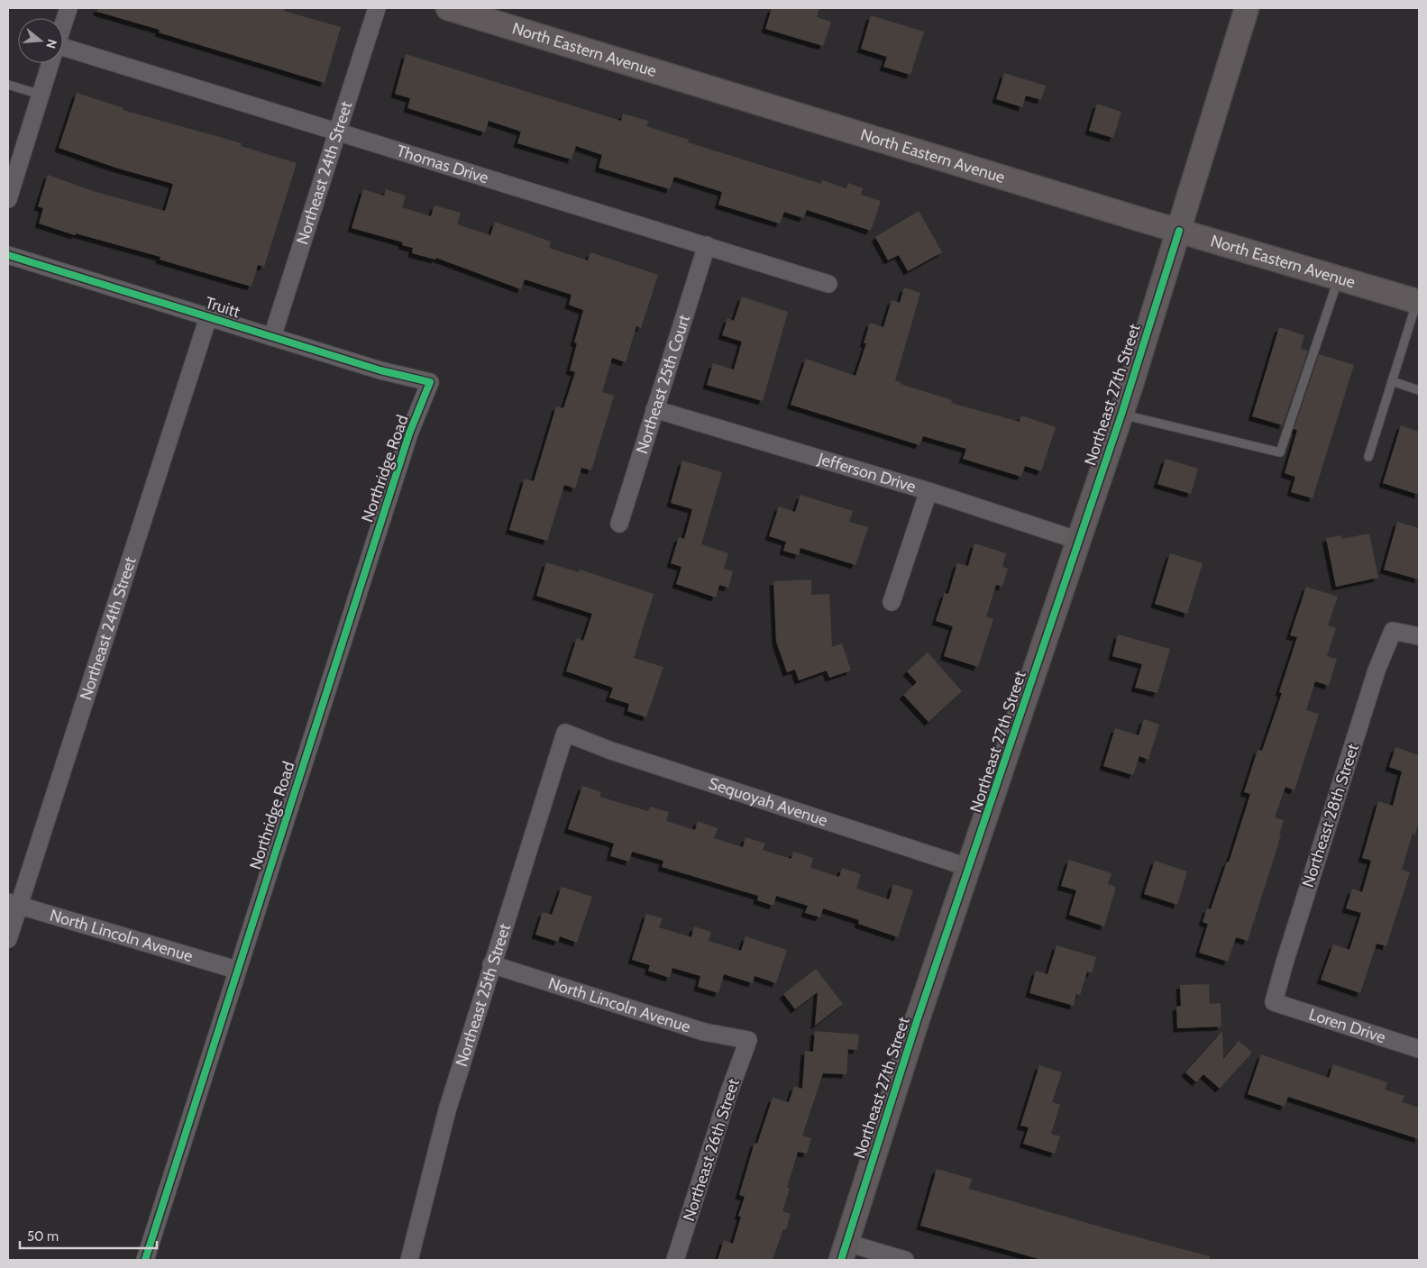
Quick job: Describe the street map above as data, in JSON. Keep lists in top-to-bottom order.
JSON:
{
  "streets": {
    "main road": ["North Eastern Avenue", "Northeast 27th Street"],
    "street": [
      "Thomas Drive",
      "Northeast 24th Street",
      "Truitt",
      "Northeast 25th Court",
      "Northridge Road",
      "Jefferson Drive",
      "Sequoyah Avenue",
      "Northeast 28th Street",
      "North Lincoln Avenue",
      "Northeast 25th Street",
      "Loren Drive",
      "Northeast 26th Street"
    ]
  },
  "crossings": [
    ["North Eastern Avenue", "Northeast 27th Street"],
    ["Thomas Drive", "Northeast 24th Street"],
    ["Thomas Drive", "Northeast 25th Court"],
    ["Northeast 24th Street", "Truitt"],
    ["Northeast 24th Street", "North Lincoln Avenue"],
    ["Truitt", "Northridge Road"],
    ["Northeast 25th Court", "Jefferson Drive"],
    ["Northeast 27th Street", "Jefferson Drive"],
    ["Northeast 27th Street", "Sequoyah Avenue"],
    ["Northridge Road", "North Lincoln Avenue"],
    ["Sequoyah Avenue", "Northeast 25th Street"],
    ["Northeast 28th Street", "Loren Drive"],
    ["North Lincoln Avenue", "Northeast 25th Street"],
    ["North Lincoln Avenue", "Northeast 26th Street"]
  ],
  "scale_bar": "50 m",
  "north": "right"
}
